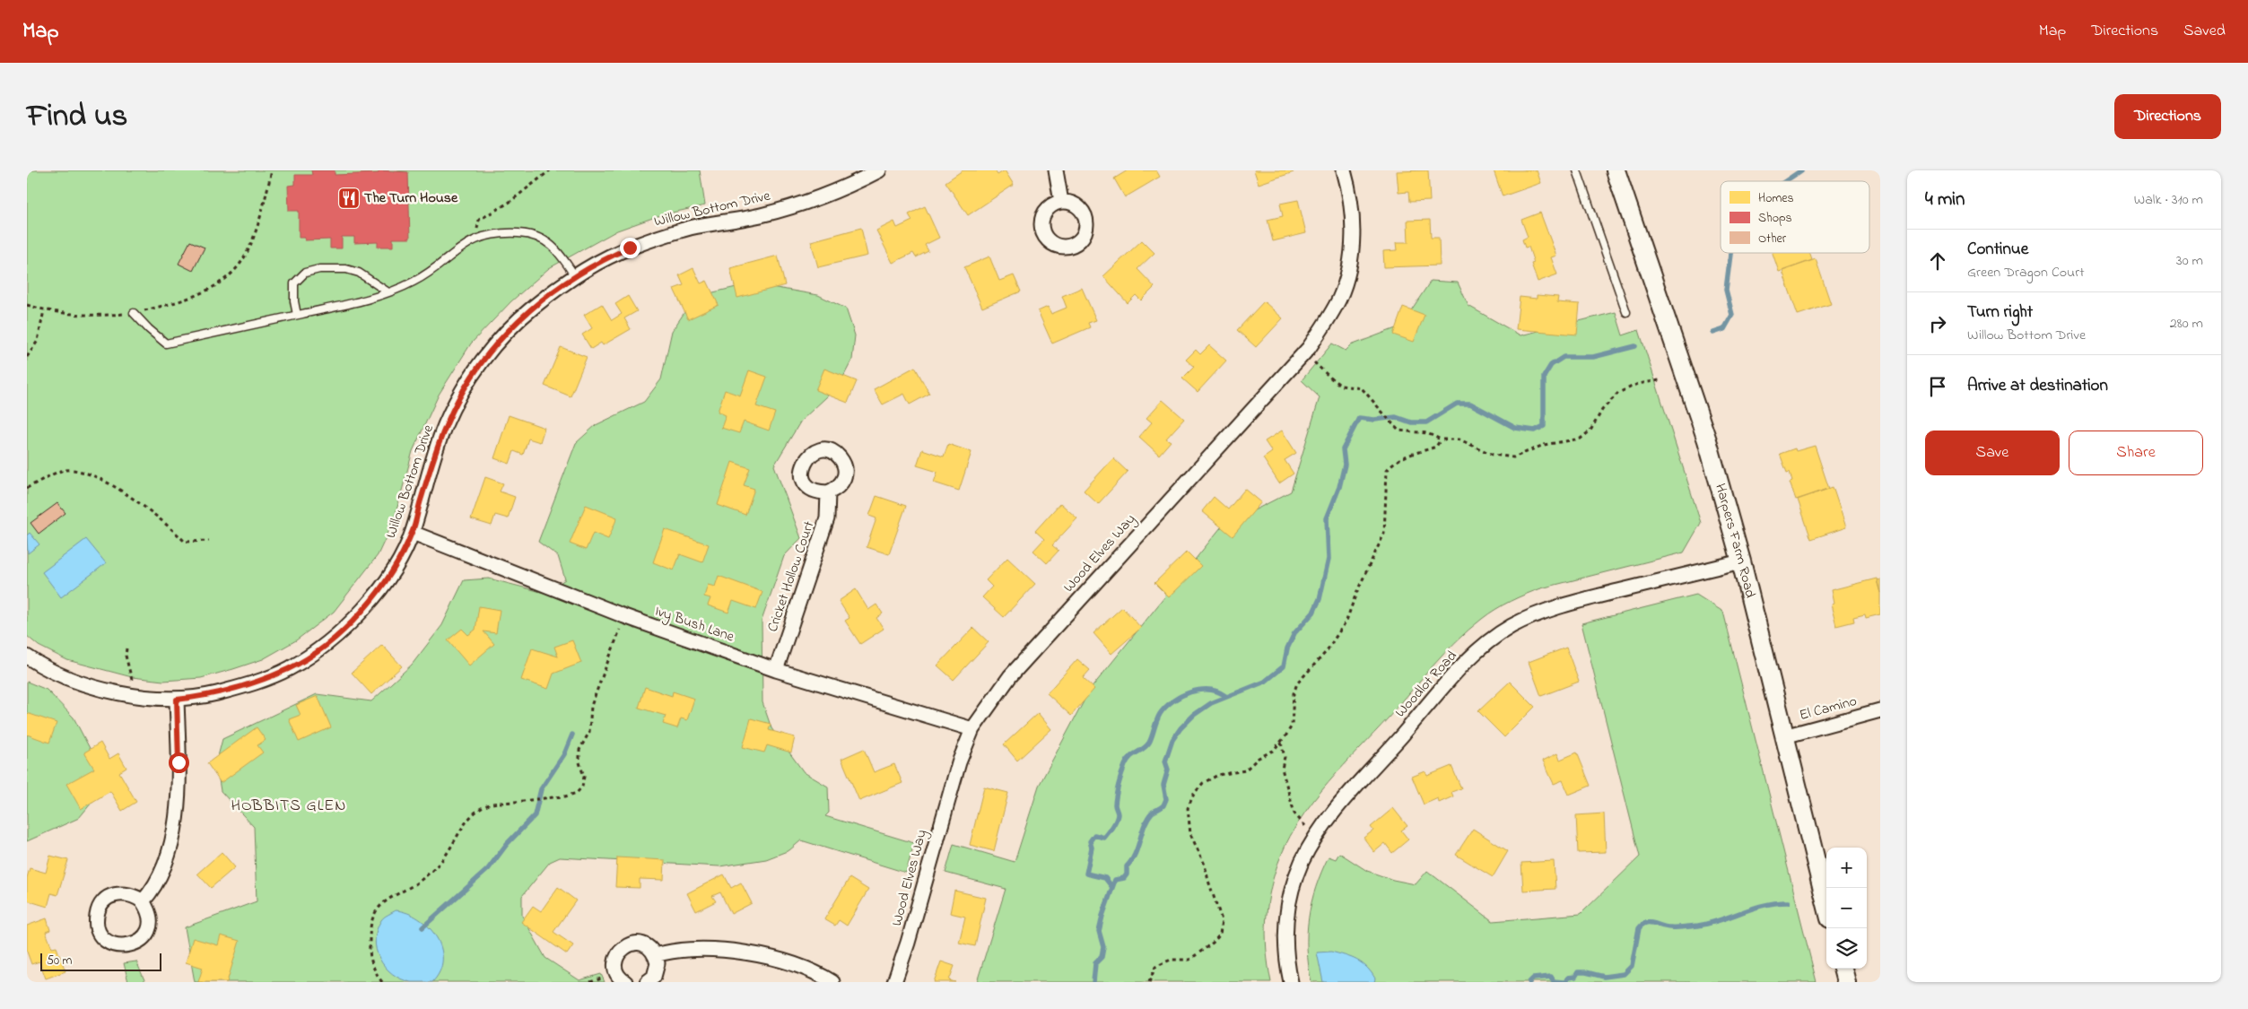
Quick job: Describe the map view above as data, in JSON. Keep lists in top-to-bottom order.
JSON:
{
  "streets": {
    "main road": ["Harpers Farm Road"],
    "street": [
      "Willow Bottom Drive",
      "Wood Elves Way",
      "Cricket Hollow Court",
      "Ivy Bush Lane",
      "Woodlot Road",
      "El Camino"
    ]
  },
  "crossings": [
    ["Willow Bottom Drive", "Ivy Bush Lane"],
    ["Harpers Farm Road", "Woodlot Road"],
    ["Harpers Farm Road", "El Camino"],
    ["Wood Elves Way", "Ivy Bush Lane"],
    ["Cricket Hollow Court", "Ivy Bush Lane"]
  ],
  "districts": ["HOBBITS GLEN"],
  "places": {
    "restaurant": ["The Turn House"]
  },
  "legend": ["Homes", "Shops", "Other"],
  "scale_bar": "50 m",
  "page": {
    "header": "Map",
    "nav": ["Map", "Directions", "Saved"],
    "title": "Find us",
    "buttons": [
      "Directions",
      ["Save", "Share"]
    ],
    "heading": ["4 min", "Walk · 310 m"],
    "list": [
      ["Continue", "Green Dragon Court", "30 m"],
      ["Turn right", "Willow Bottom Drive", "280 m"],
      "Arrive at destination"
    ],
    "map_buttons": ["+", "−"],
    "scale": "50 m"
  }
}
